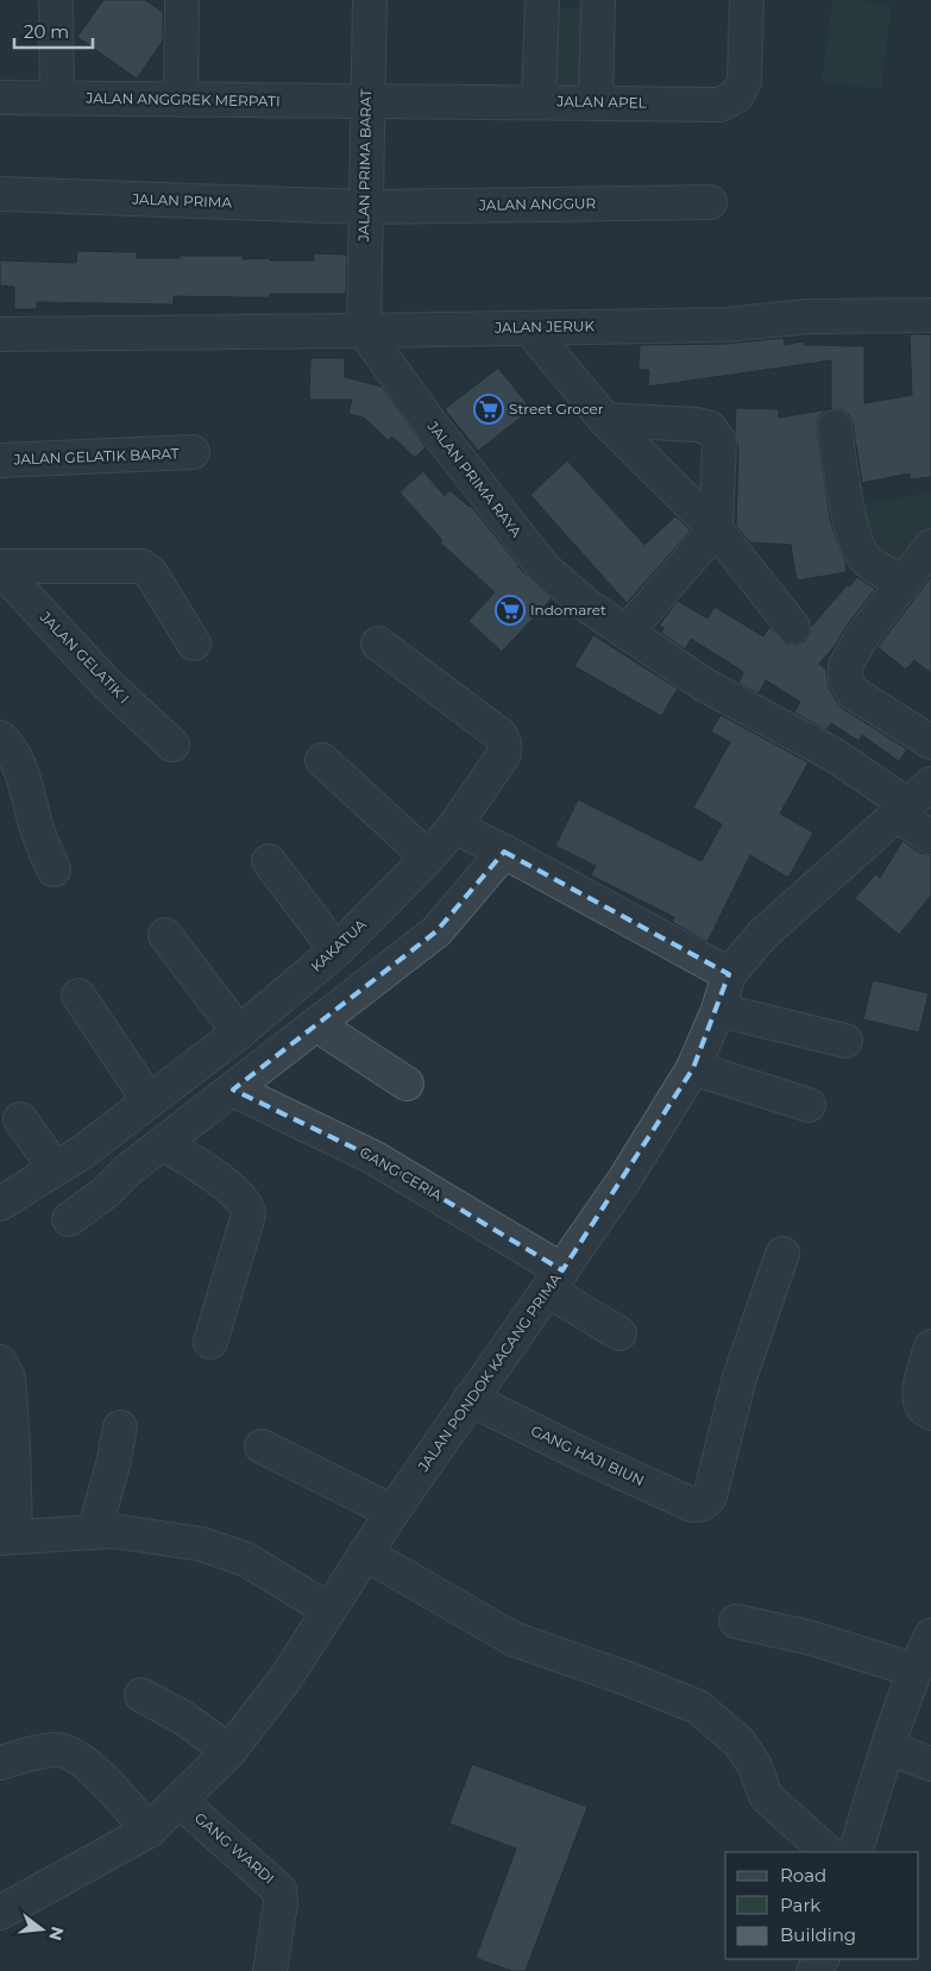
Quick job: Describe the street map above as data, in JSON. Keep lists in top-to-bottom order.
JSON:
{
  "streets": {
    "street": [
      "JALAN ANGGREK MERPATI",
      "JALAN APEL",
      "JALAN PRIMA BARAT",
      "JALAN PRIMA",
      "JALAN ANGGUR",
      "JALAN JERUK",
      "JALAN GELATIK BARAT",
      "JALAN PRIMA RAYA",
      "JALAN GELATIK I",
      "KAKATUA",
      "GANG CERIA",
      "JALAN PONDOK KACANG PRIMA",
      "GANG HAJI BIUN",
      "GANG WARDI"
    ]
  },
  "crossings": [
    ["JALAN ANGGREK MERPATI", "JALAN APEL"],
    ["JALAN ANGGREK MERPATI", "JALAN PRIMA BARAT"],
    ["JALAN APEL", "JALAN PRIMA BARAT"],
    ["JALAN PRIMA BARAT", "JALAN PRIMA"],
    ["JALAN PRIMA BARAT", "JALAN ANGGUR"],
    ["JALAN PRIMA BARAT", "JALAN JERUK"],
    ["JALAN PRIMA BARAT", "JALAN PRIMA RAYA"],
    ["JALAN PRIMA", "JALAN ANGGUR"],
    ["JALAN JERUK", "JALAN PRIMA RAYA"],
    ["JALAN PRIMA RAYA", "JALAN PONDOK KACANG PRIMA"],
    ["GANG CERIA", "JALAN PONDOK KACANG PRIMA"],
    ["JALAN PONDOK KACANG PRIMA", "GANG HAJI BIUN"],
    ["JALAN PONDOK KACANG PRIMA", "GANG WARDI"]
  ],
  "places": {
    "supermarket": ["Street Grocer", "Indomaret"]
  },
  "legend": ["Road", "Park", "Building"],
  "scale_bar": "20 m",
  "north": "right"
}
